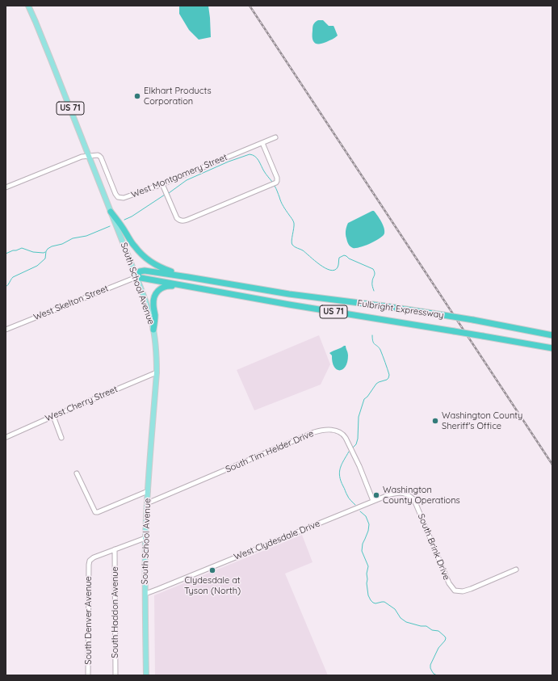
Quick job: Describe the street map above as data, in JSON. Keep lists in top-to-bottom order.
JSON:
{
  "streets": {
    "highway": ["US 71", "Fulbright Expressway"],
    "main road": ["South School Avenue"],
    "street": [
      "West Montgomery Street",
      "West Skelton Street",
      "West Cherry Street",
      "South Tim Helder Drive",
      "West Clydesdale Drive",
      "South Brink Drive",
      "South Haddon Avenue",
      "South Denver Avenue"
    ]
  },
  "crossings": [
    ["US 71", "South School Avenue"],
    ["US 71", "West Skelton Street"],
    ["US 71", "Fulbright Expressway"],
    ["West Montgomery Street", "South School Avenue"],
    ["South School Avenue", "West Skelton Street"],
    ["South School Avenue", "Fulbright Expressway"],
    ["South School Avenue", "West Cherry Street"],
    ["South School Avenue", "South Tim Helder Drive"],
    ["South School Avenue", "West Clydesdale Drive"],
    ["West Skelton Street", "Fulbright Expressway"],
    ["South Tim Helder Drive", "West Clydesdale Drive"],
    ["West Clydesdale Drive", "South Brink Drive"],
    ["South Haddon Avenue", "South Denver Avenue"]
  ],
  "places": [
    "Elkhart Products Corporation",
    "Washington County Sheriff's Office",
    "Washington County Operations",
    "Clydesdale at Tyson (North)"
  ]
}
